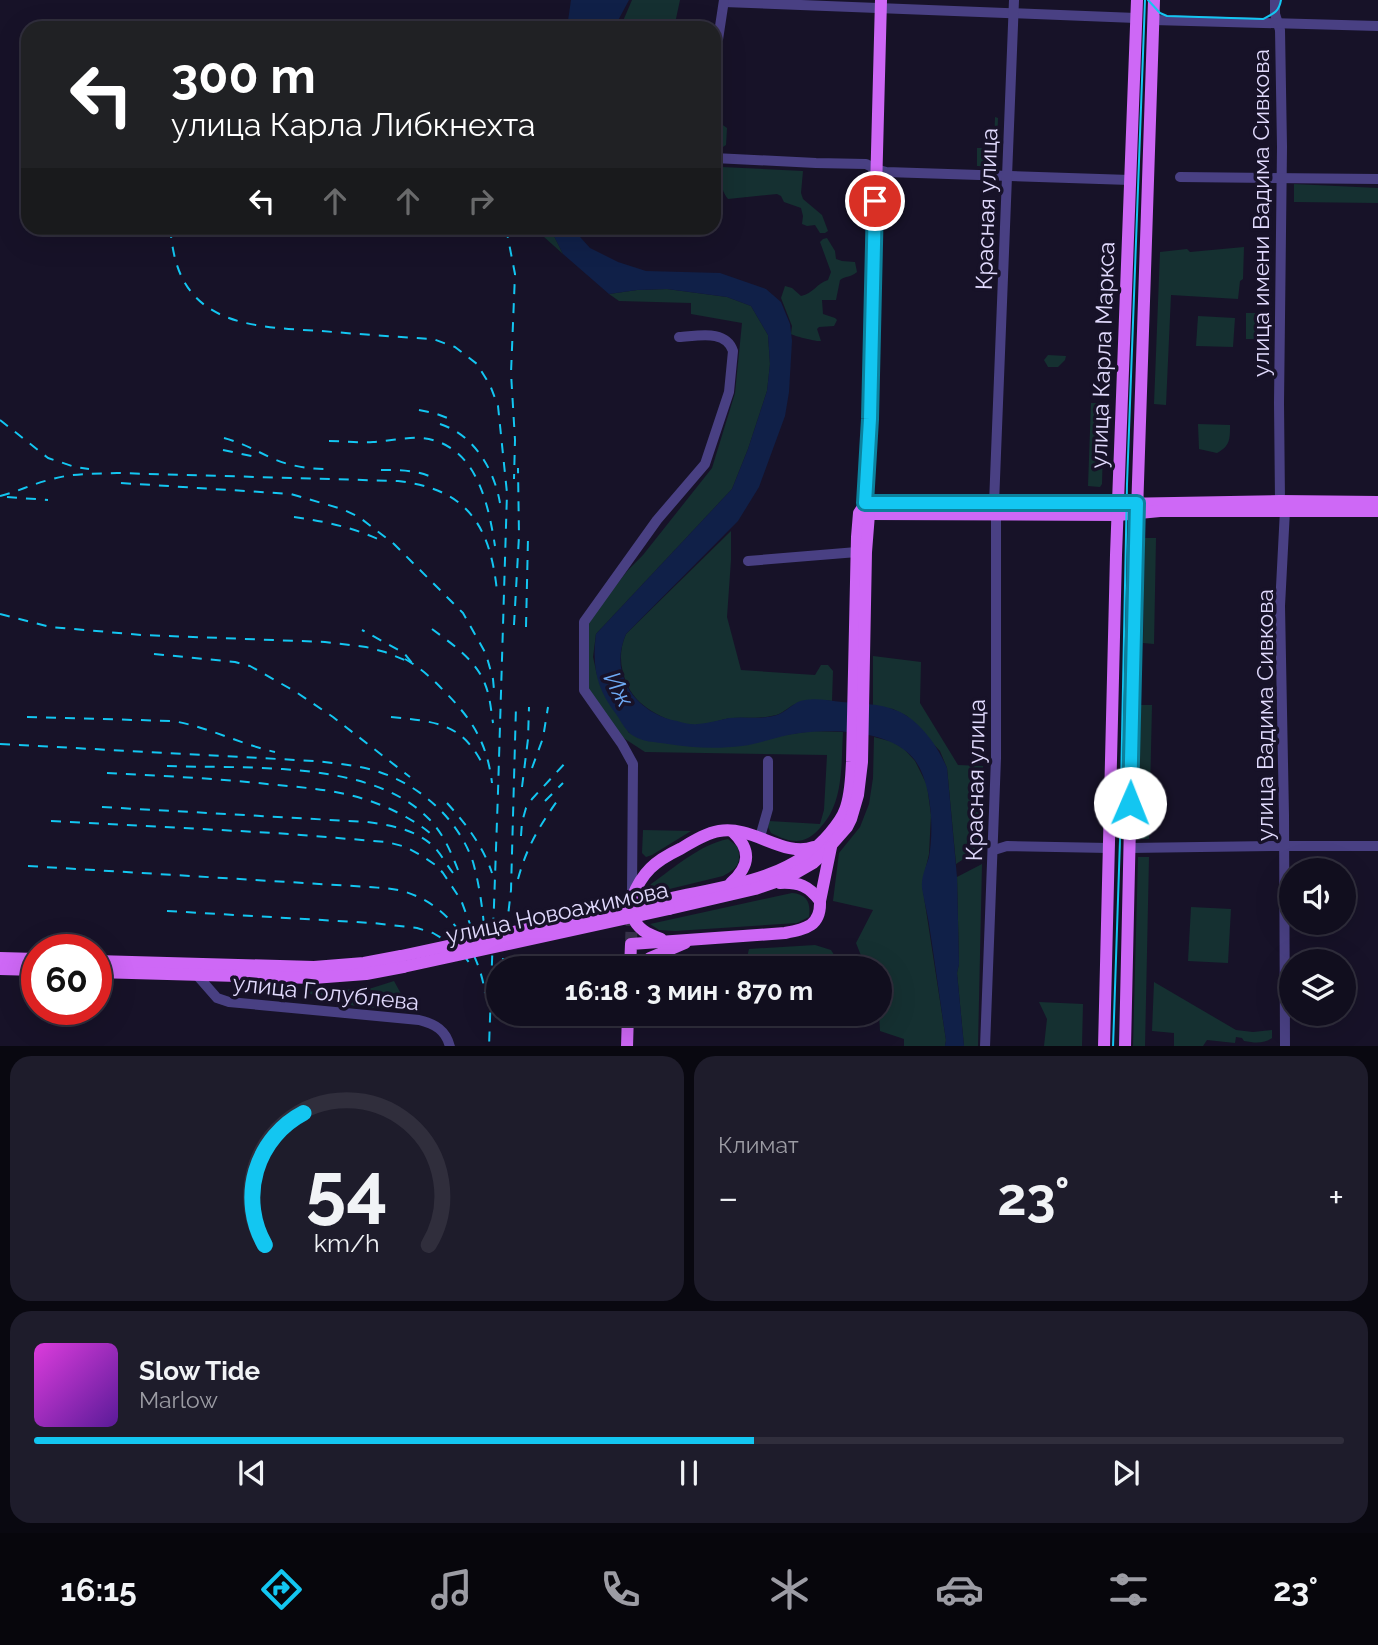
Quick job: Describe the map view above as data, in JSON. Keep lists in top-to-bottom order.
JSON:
{
  "streets": {
    "main road": ["улица Карла Маркса", "улица Новоажимова"],
    "street": [
      "Красная улица",
      "улица имени Вадима Сивкова",
      "улица Вадима Сивкова",
      "улица Голублева"
    ]
  },
  "crossings": [
    ["улица имени Вадима Сивкова", "улица Вадима Сивкова"],
    ["улица Новоажимова", "улица Голублева"]
  ],
  "water": ["Иж"],
  "page": {
    "turn": ["300 m", "улица Карла Либкнехта"],
    "limit": "60",
    "trip": "16:18 · 3 мин · 870 m",
    "tile": "Климат",
    "heat": ["−", "23°", "+"],
    "song": ["Slow Tide", "Marlow"],
    "tabs": ["16:15", "23°"],
    "gauge": ["54", "km/h"]
  }
}
